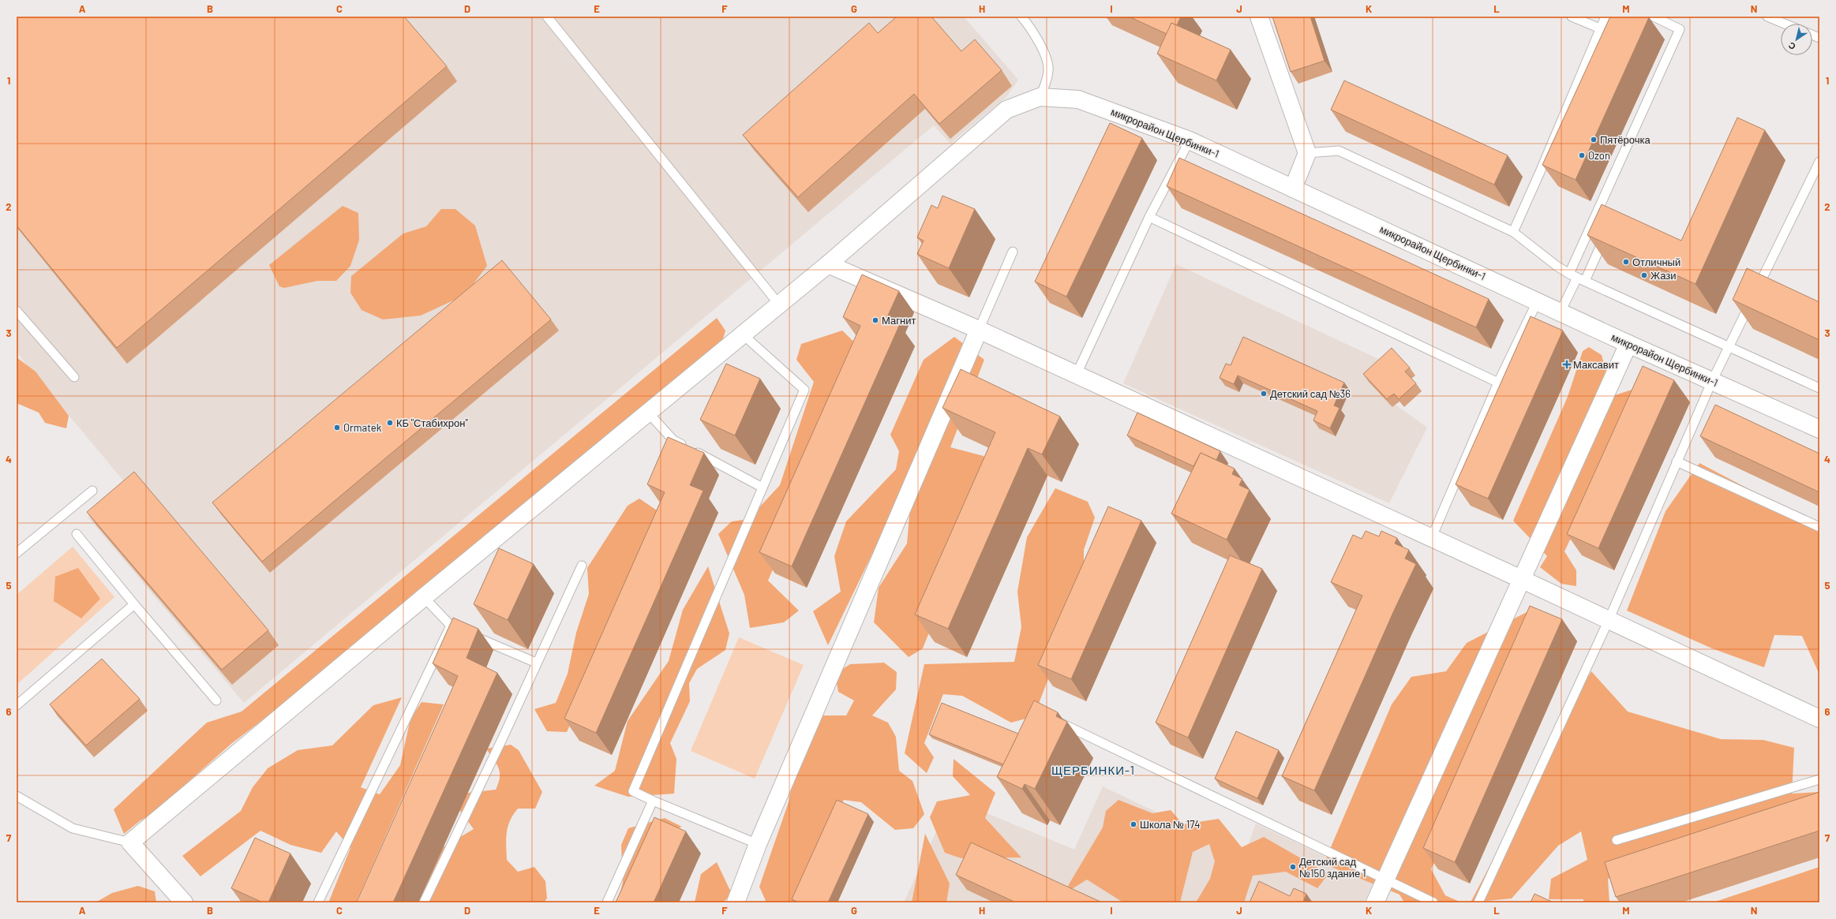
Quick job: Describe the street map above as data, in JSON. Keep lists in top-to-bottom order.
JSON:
{
  "streets": {
    "street": ["микрорайон Щербинки-1"]
  },
  "districts": ["ЩЕРБИНКИ-1"],
  "places": {
    "other": [
      "Пятёрочка",
      "Ozon",
      "Отличный",
      "Жази",
      "Магнит",
      "Детский сад №36",
      "КБ \"Стабихрон\"",
      "Ormatek",
      "Школа № 174",
      "Детский сад №150 здание 1"
    ],
    "health": ["Максавит"]
  },
  "north": "bottom left",
  "grid": {
    "columns": [
      "A",
      "B",
      "C",
      "D",
      "E",
      "F",
      "G",
      "H",
      "I",
      "J",
      "K",
      "L",
      "M",
      "N"
    ],
    "rows": [
      "1",
      "2",
      "3",
      "4",
      "5",
      "6",
      "7"
    ]
  }
}
